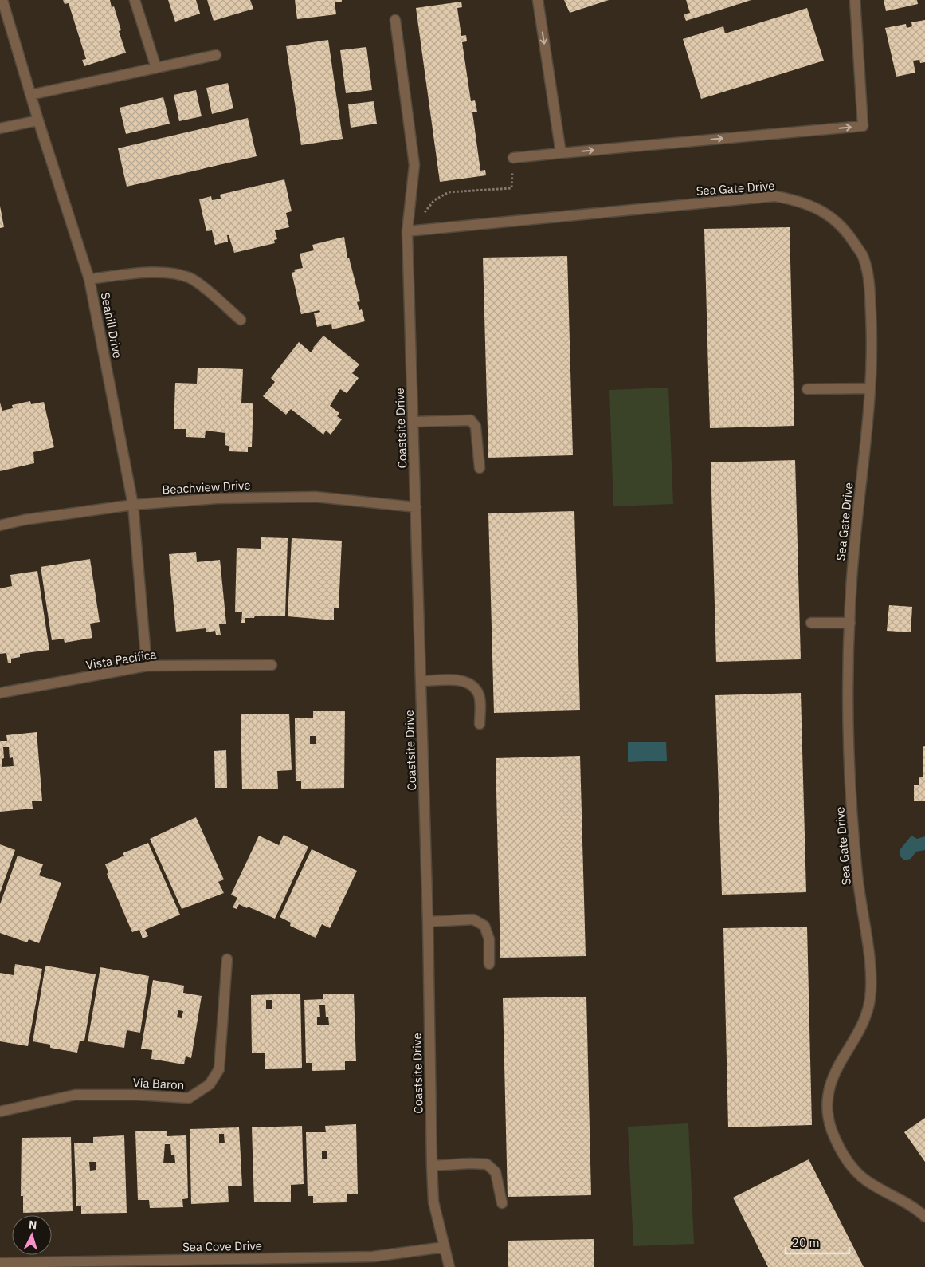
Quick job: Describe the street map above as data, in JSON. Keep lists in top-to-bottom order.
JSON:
{
  "streets": {
    "street": [
      "Sea Gate Drive",
      "Seahill Drive",
      "Coastsite Drive",
      "Beachview Drive",
      "Vista Pacifica",
      "Via Baron",
      "Sea Cove Drive"
    ]
  },
  "crossings": [
    ["Sea Gate Drive", "Coastsite Drive"],
    ["Seahill Drive", "Beachview Drive"],
    ["Seahill Drive", "Vista Pacifica"],
    ["Coastsite Drive", "Beachview Drive"],
    ["Coastsite Drive", "Sea Cove Drive"]
  ],
  "scale_bar": "20 m",
  "north": "top"
}
